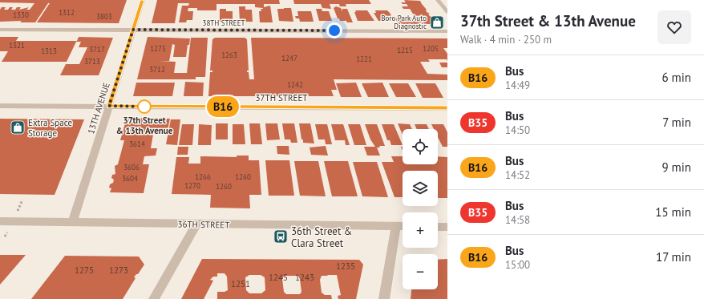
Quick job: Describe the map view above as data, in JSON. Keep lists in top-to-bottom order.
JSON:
{
  "streets": {
    "street": [
      "38TH STREET",
      "37TH STREET",
      "13TH AVENUE",
      "36TH STREET"
    ]
  },
  "crossings": [
    ["38TH STREET", "13TH AVENUE"],
    ["37TH STREET", "13TH AVENUE"],
    ["13TH AVENUE", "36TH STREET"]
  ],
  "places": {
    "shop": ["Boro Park Auto Diagnostic", "Extra Space Storage"],
    "other": ["37th Street & 13th Avenue"],
    "bus stop": ["36th Street & Clara Street"]
  },
  "lines": ["bus line B16"],
  "house_numbers": [
    "1312",
    "1330",
    "3803",
    "1321",
    "1275",
    "1205",
    "3717",
    "1215",
    "1313",
    "1263",
    "1247",
    "1221",
    "3713",
    "3712",
    "1242",
    "3614",
    "3606",
    "1266",
    "1260",
    "3604",
    "1270",
    "1260",
    "1235",
    "1275",
    "1273",
    "1245",
    "1243",
    "1251"
  ],
  "page": {
    "on_map": "B16",
    "heading": ["37th Street & 13th Avenue", "Walk · 4 min · 250 m"],
    "list": [
      {
        "mark": "B16",
        "name": "Bus",
        "note": "14:49",
        "value": "6 min"
      },
      {
        "mark": "B35",
        "name": "Bus",
        "note": "14:50",
        "value": "7 min"
      },
      {
        "mark": "B16",
        "name": "Bus",
        "note": "14:52",
        "value": "9 min"
      },
      {
        "mark": "B35",
        "name": "Bus",
        "note": "14:58",
        "value": "15 min"
      },
      {
        "mark": "B16",
        "name": "Bus",
        "note": "15:00",
        "value": "17 min"
      }
    ],
    "map_buttons": ["+", "−"]
  }
}
